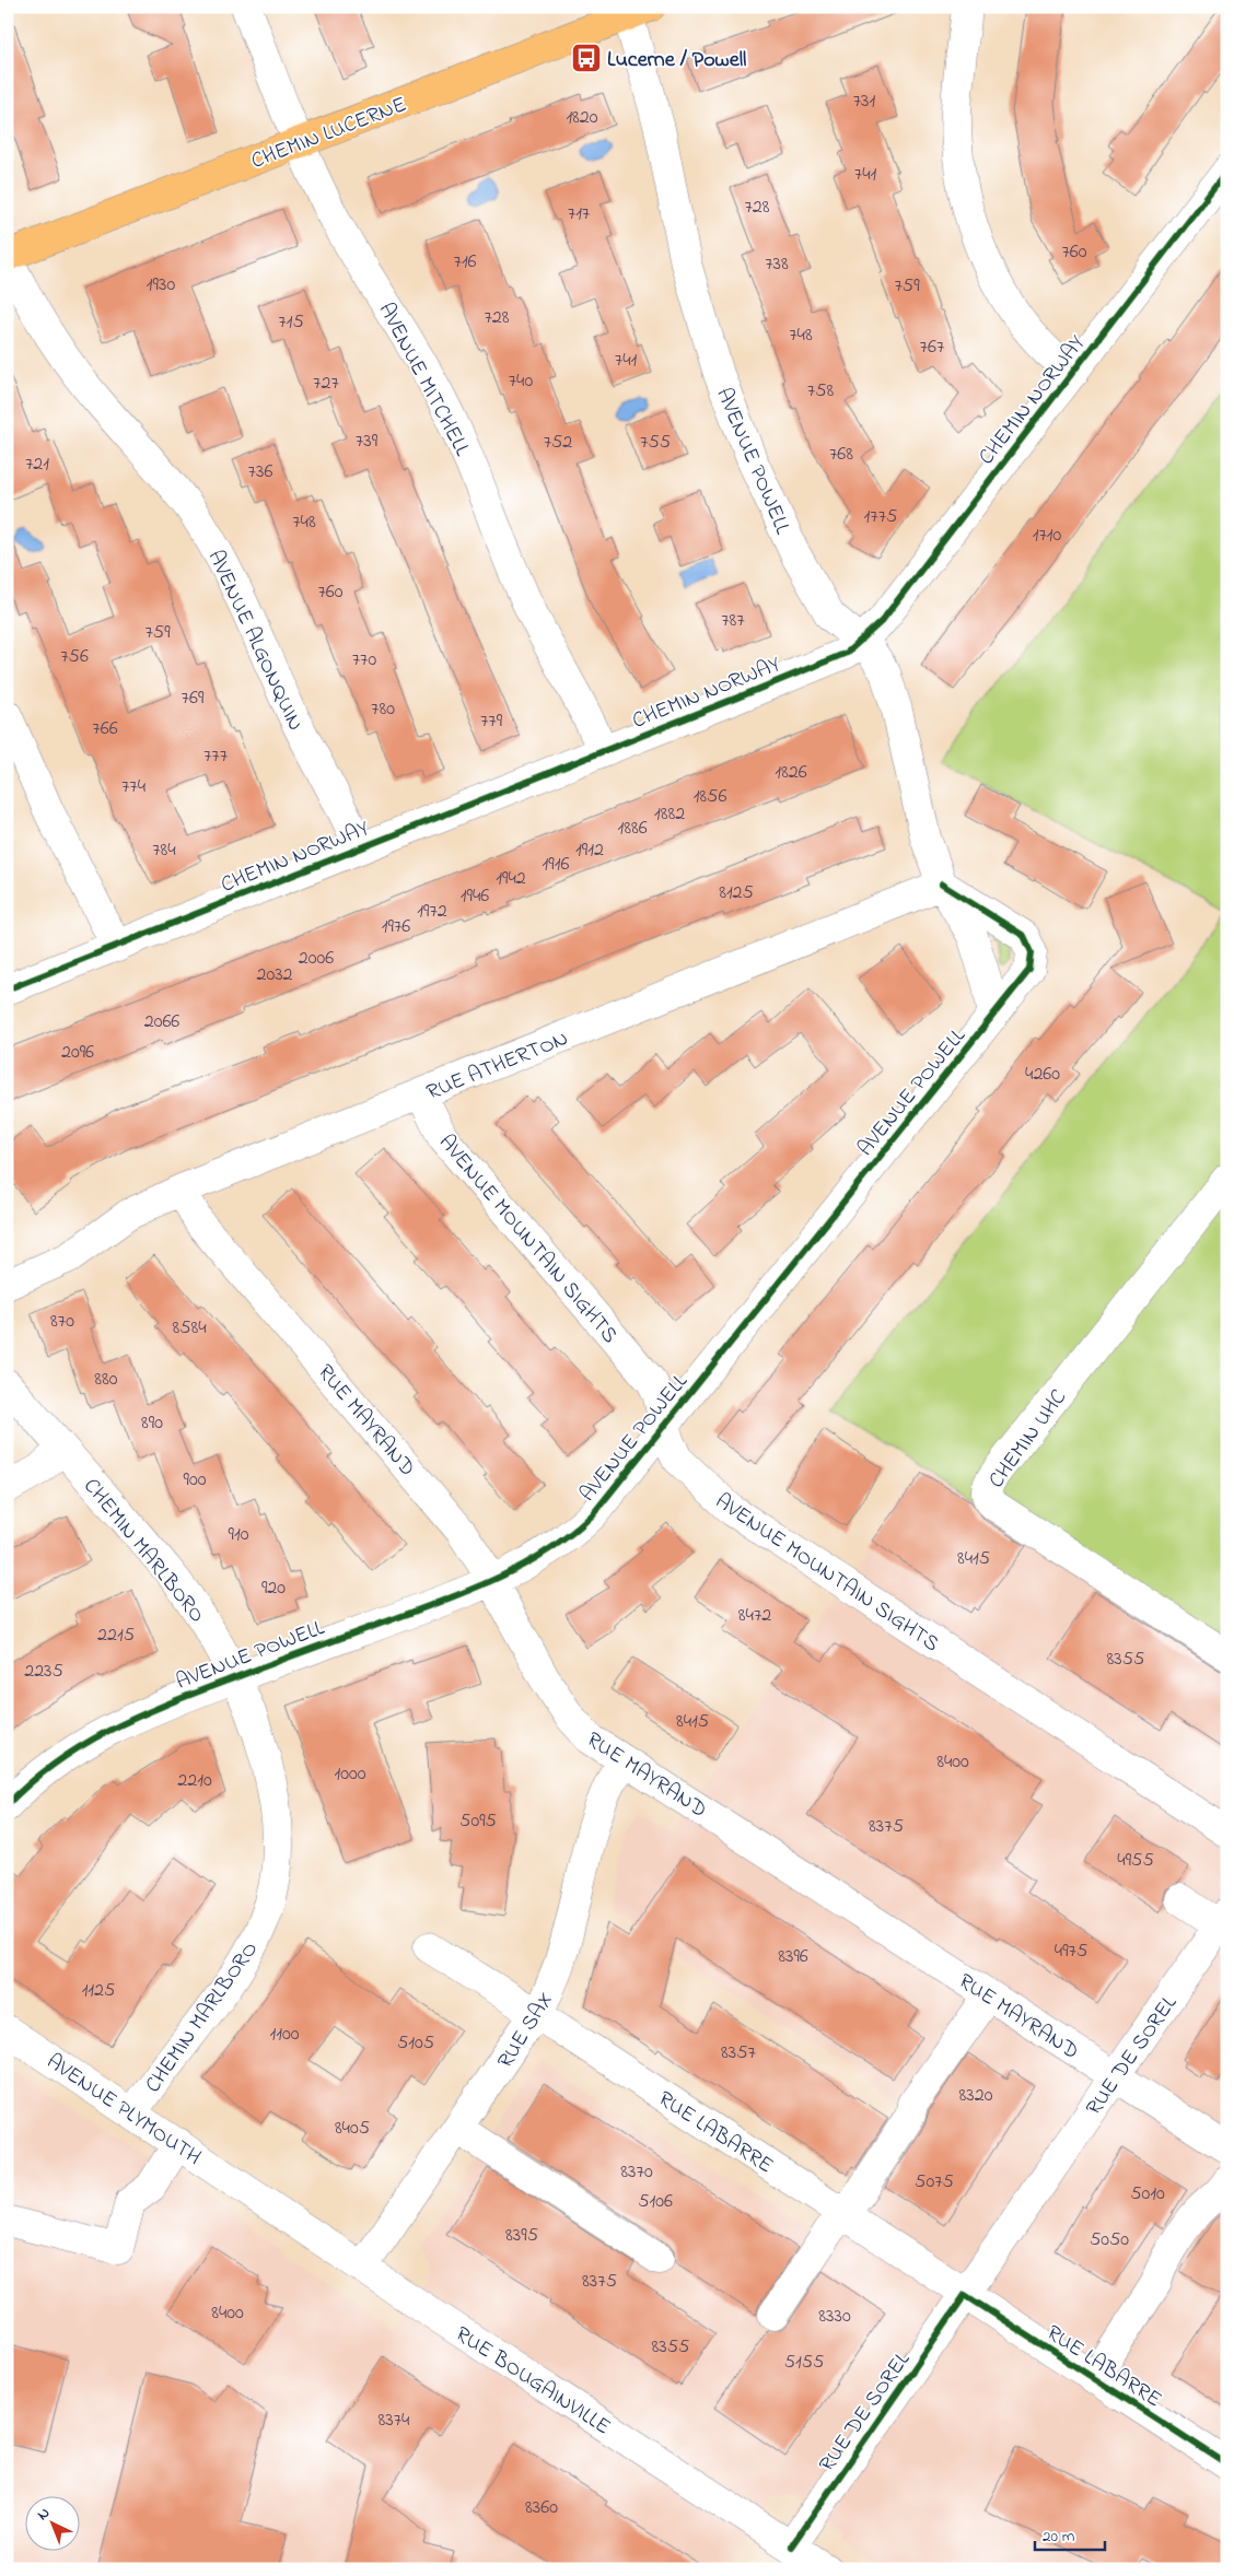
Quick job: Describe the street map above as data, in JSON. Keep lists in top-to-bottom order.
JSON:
{
  "streets": {
    "main road": ["CHEMIN LUCERNE"],
    "street": [
      "AVENUE MITCHELL",
      "CHEMIN NORWAY",
      "AVENUE POWELL",
      "AVENUE ALGONQUIN",
      "RUE ATHERTON",
      "AVENUE MOUNTAIN SIGHTS",
      "RUE MAYRAND",
      "CHEMIN UHC",
      "CHEMIN MARLBORO",
      "RUE SAX",
      "RUE DE SOREL",
      "AVENUE PLYMOUTH",
      "RUE LABARRE",
      "RUE BOUGAINVILLE"
    ]
  },
  "crossings": [
    ["CHEMIN LUCERNE", "AVENUE MITCHELL"],
    ["CHEMIN LUCERNE", "AVENUE POWELL"],
    ["CHEMIN LUCERNE", "AVENUE ALGONQUIN"],
    ["AVENUE MITCHELL", "CHEMIN NORWAY"],
    ["CHEMIN NORWAY", "AVENUE POWELL"],
    ["CHEMIN NORWAY", "AVENUE ALGONQUIN"],
    ["AVENUE POWELL", "RUE ATHERTON"],
    ["AVENUE POWELL", "AVENUE MOUNTAIN SIGHTS"],
    ["AVENUE POWELL", "RUE MAYRAND"],
    ["AVENUE POWELL", "CHEMIN MARLBORO"],
    ["RUE ATHERTON", "AVENUE MOUNTAIN SIGHTS"],
    ["RUE ATHERTON", "RUE MAYRAND"],
    ["RUE MAYRAND", "RUE SAX"],
    ["RUE MAYRAND", "RUE DE SOREL"],
    ["CHEMIN MARLBORO", "AVENUE PLYMOUTH"],
    ["RUE SAX", "RUE LABARRE"],
    ["RUE SAX", "RUE BOUGAINVILLE"],
    ["RUE DE SOREL", "RUE LABARRE"],
    ["RUE DE SOREL", "RUE BOUGAINVILLE"],
    ["AVENUE PLYMOUTH", "RUE BOUGAINVILLE"]
  ],
  "places": {
    "bus stop": ["Lucerne / Powell"]
  },
  "house_numbers": [
    "731",
    "1820",
    "741",
    "728",
    "717",
    "760",
    "716",
    "738",
    "1930",
    "759",
    "728",
    "715",
    "748",
    "767",
    "741",
    "740",
    "727",
    "758",
    "739",
    "752",
    "755",
    "768",
    "721",
    "736",
    "1775",
    "748",
    "1710",
    "760",
    "787",
    "759",
    "756",
    "770",
    "769",
    "780",
    "779",
    "766",
    "777",
    "1826",
    "774",
    "1856",
    "1882",
    "1886",
    "784",
    "1912",
    "1916",
    "1942",
    "8125",
    "1946",
    "1972",
    "1976",
    "2006",
    "2032",
    "2066",
    "2096",
    "4260",
    "870",
    "8584",
    "880",
    "890",
    "900",
    "910",
    "8415",
    "920",
    "8472",
    "2215",
    "8355",
    "2235",
    "8415",
    "8400",
    "1000",
    "2210",
    "5095",
    "8375",
    "4955",
    "4975",
    "8396",
    "1125",
    "1100",
    "5105",
    "8357",
    "8320",
    "8405",
    "8370",
    "5075",
    "5010",
    "5106",
    "8395",
    "5050",
    "8375",
    "8400",
    "8330",
    "8355",
    "5155",
    "8374",
    "8360"
  ],
  "scale_bar": "20 m",
  "north": "top left"
}
